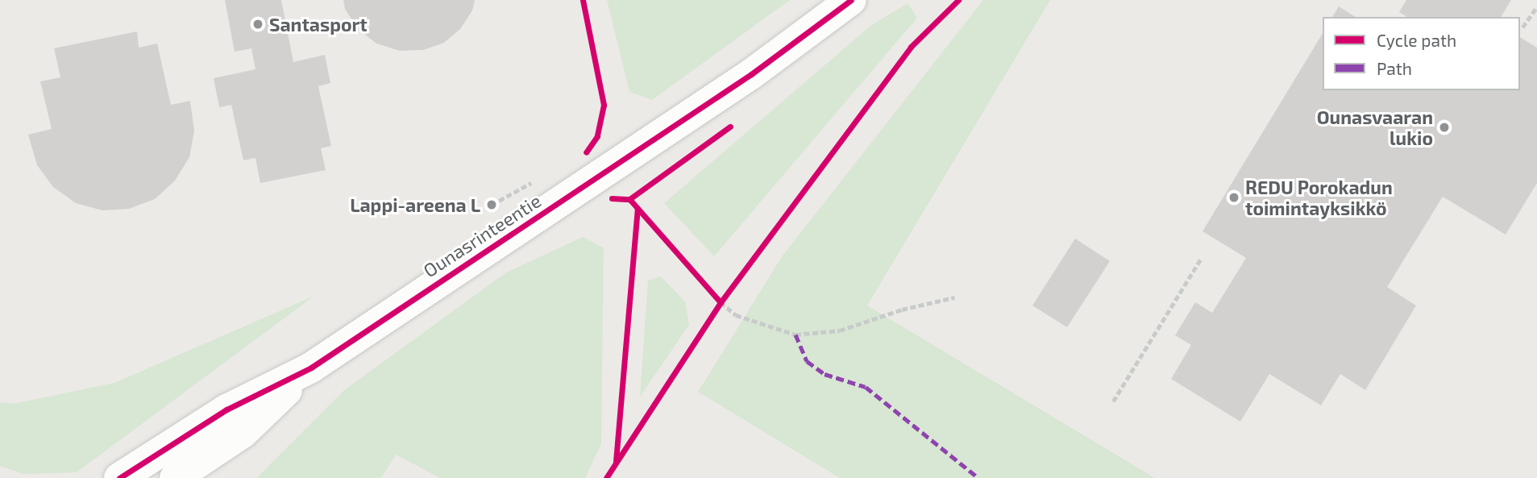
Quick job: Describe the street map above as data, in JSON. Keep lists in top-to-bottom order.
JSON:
{
  "streets": {
    "street": ["Ounasrinteentie"]
  },
  "places": [
    "Santasport",
    "Ounasvaaran lukio",
    "REDU Porokadun toimintayksikkö",
    "Lappi-areena L"
  ],
  "legend": ["Cycle path", "Path"]
}
